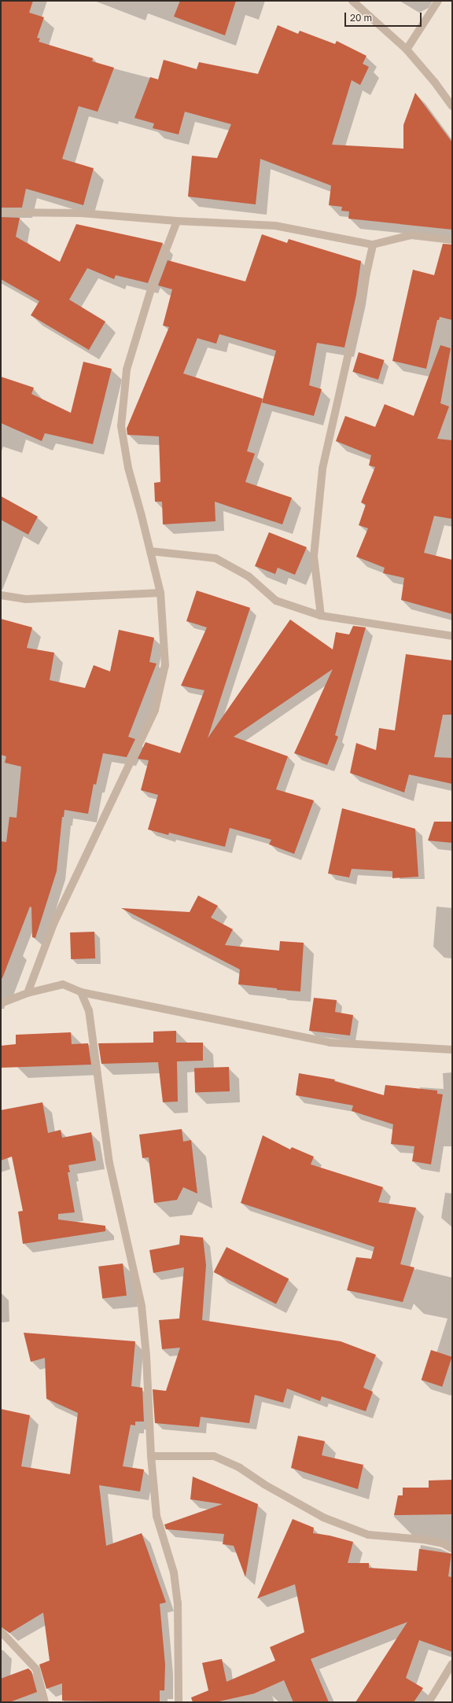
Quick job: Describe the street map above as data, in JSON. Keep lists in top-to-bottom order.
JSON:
{
  "scale_bar": "20 m"
}
